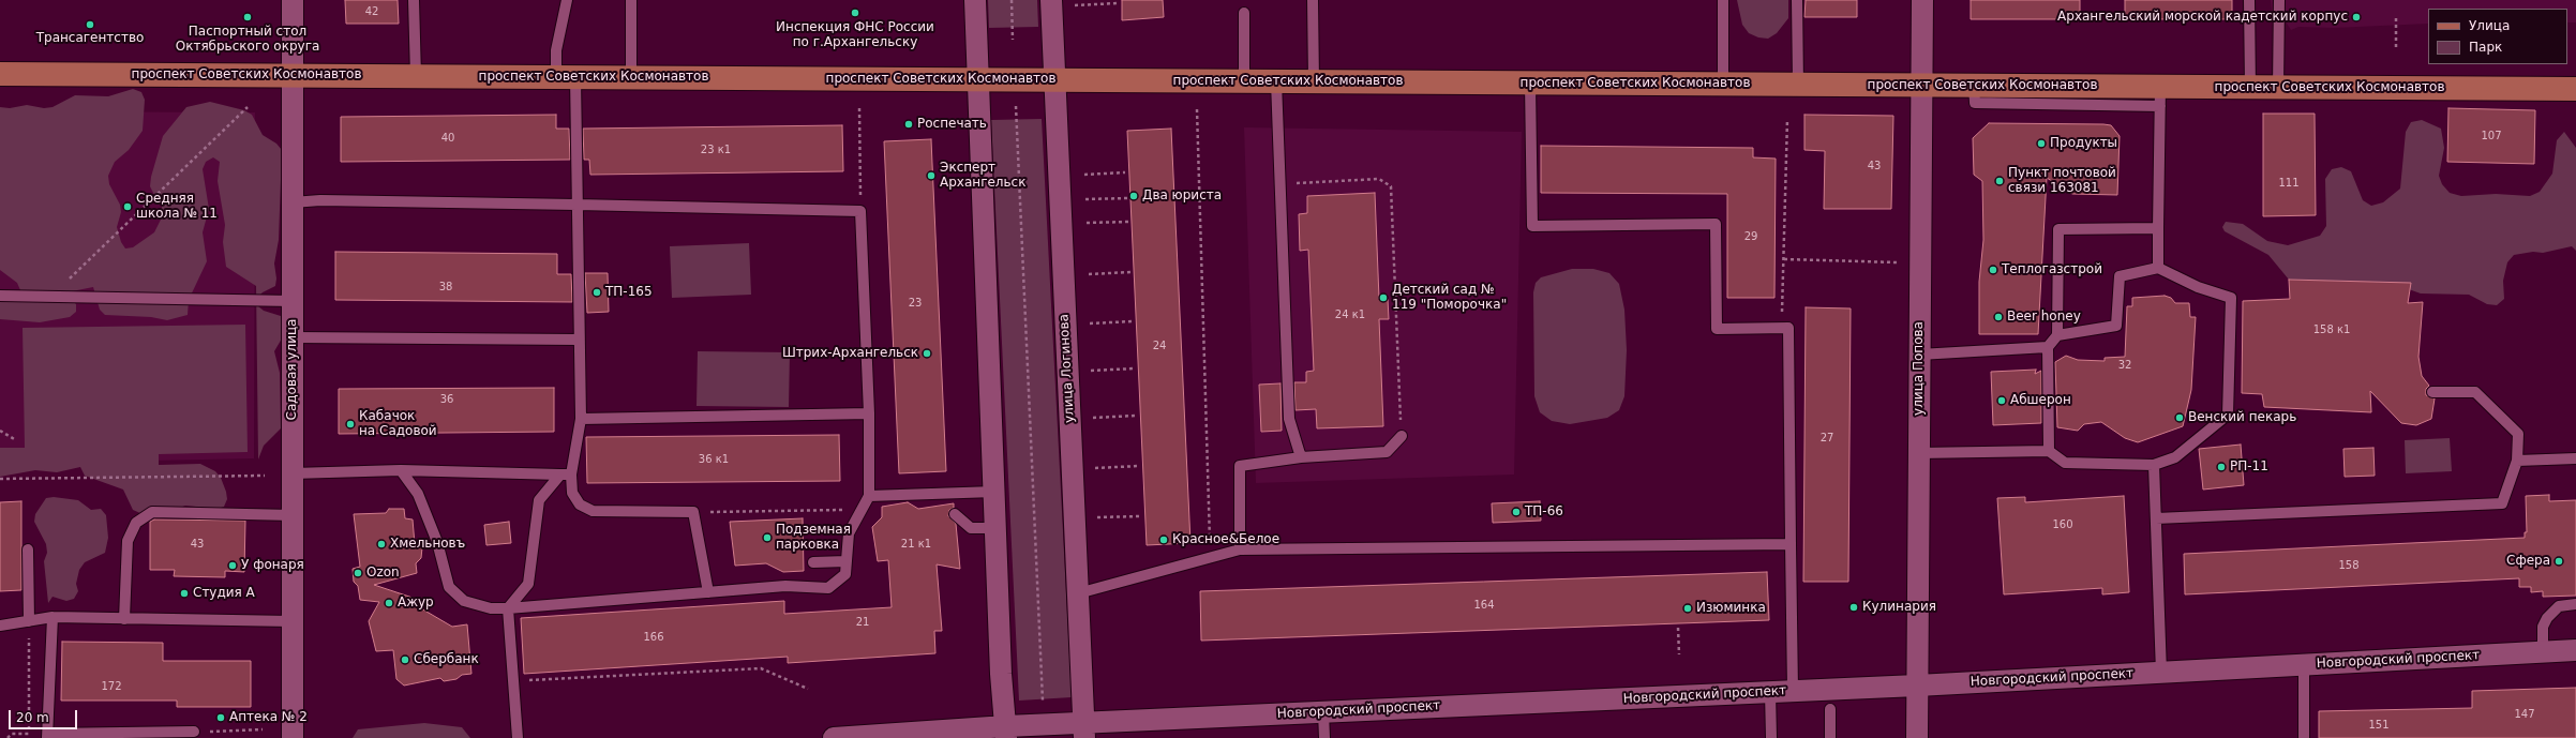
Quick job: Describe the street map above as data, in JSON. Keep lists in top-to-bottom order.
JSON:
{
  "streets": {
    "main road": ["проспект Советских Космонавтов"],
    "street": [
      "улица Логинова",
      "улица Попова",
      "Садовая улица",
      "Новгородский проспект"
    ]
  },
  "crossings": [
    ["проспект Советских Космонавтов", "улица Логинова"],
    ["проспект Советских Космонавтов", "улица Попова"],
    ["проспект Советских Космонавтов", "Садовая улица"],
    ["улица Логинова", "Новгородский проспект"],
    ["улица Попова", "Новгородский проспект"]
  ],
  "places": [
    "Инспекция ФНС России по г.Архангельску",
    "Паспортный стол Октябрьского округа",
    "Архангельский морской кадетский корпус",
    "Трансагентство",
    "Роспечать",
    "Продукты",
    "Эксперт Архангельск",
    "Пункт почтовой связи 163081",
    "Два юриста",
    "Средняя школа № 11",
    "Теплогазстрой",
    "ТП-165",
    "Детский сад № 119 \"Поморочка\"",
    "Beer honey",
    "Штрих-Архангельск",
    "Абшерон",
    "Венский пекарь",
    "Кабачок на Садовой",
    "РП-11",
    "ТП-66",
    "Подземная парковка",
    "Красное&Белое",
    "Хмельновъ",
    "Сфера",
    "У фонаря",
    "Ozon",
    "Студия А",
    "Ажур",
    "Кулинария",
    "Изюминка",
    "Сбербанк",
    "Аптека № 2"
  ],
  "house_numbers": [
    "42",
    "107",
    "40",
    "23 к1",
    "43",
    "111",
    "29",
    "38",
    "23",
    "24 к1",
    "158 к1",
    "24",
    "32",
    "36",
    "27",
    "36 к1",
    "160",
    "43",
    "21 к1",
    "158",
    "164",
    "21",
    "166",
    "172",
    "147",
    "151"
  ],
  "legend": ["Улица", "Парк"],
  "scale_bar": "20 m"
}
